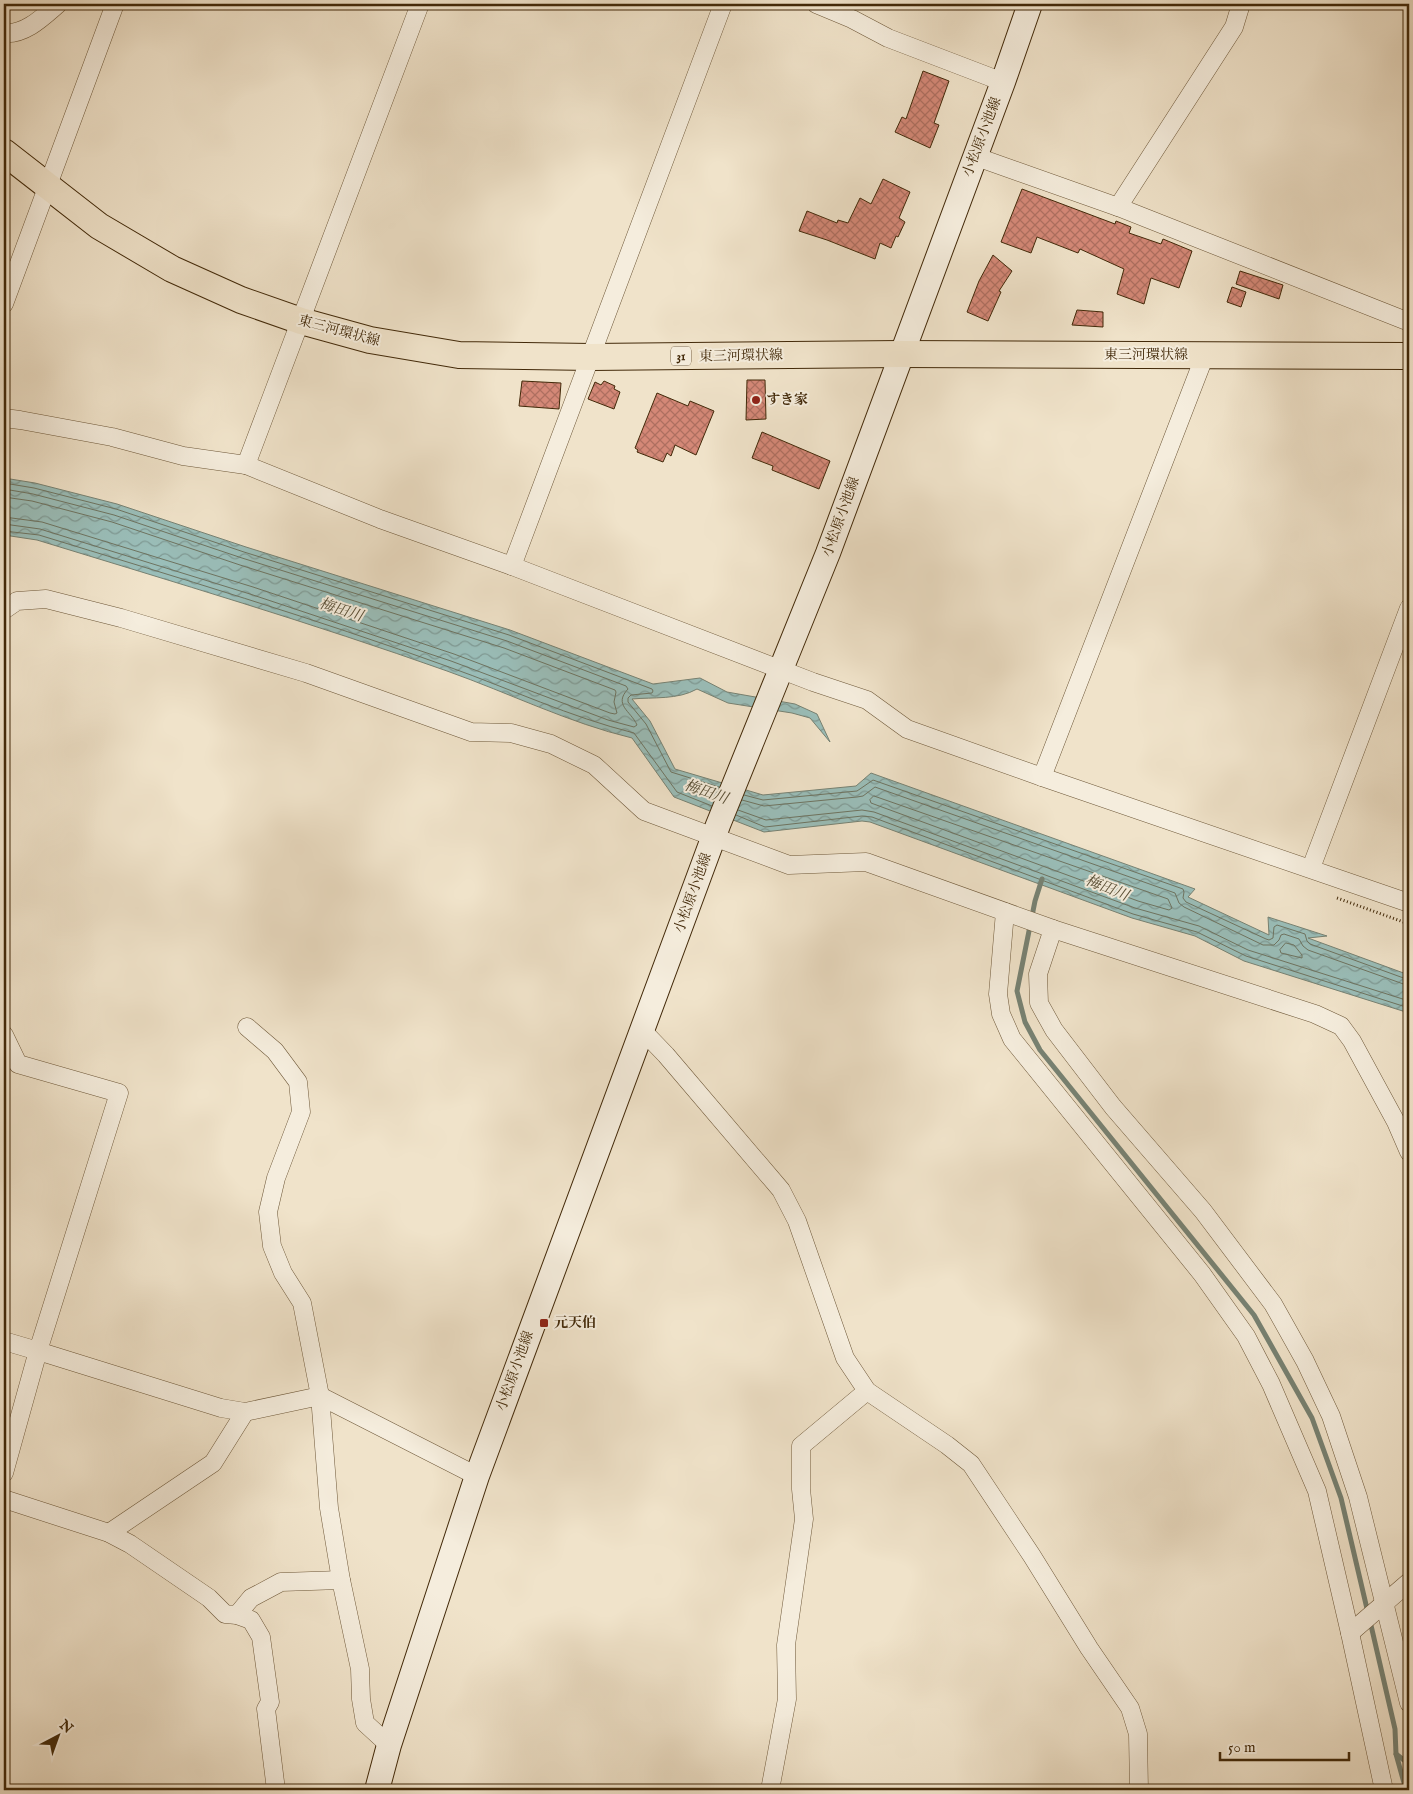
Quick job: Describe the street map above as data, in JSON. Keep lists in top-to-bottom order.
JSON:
{
  "streets": {
    "main road": ["小松原小池線", "東三河環状線", "31"]
  },
  "crossings": [
    ["小松原小池線", "東三河環状線"]
  ],
  "water": ["梅田川"],
  "places": {
    "other": ["すき家"],
    "transit": ["元天伯"]
  },
  "scale_bar": "50 m",
  "north": "top right"
}
